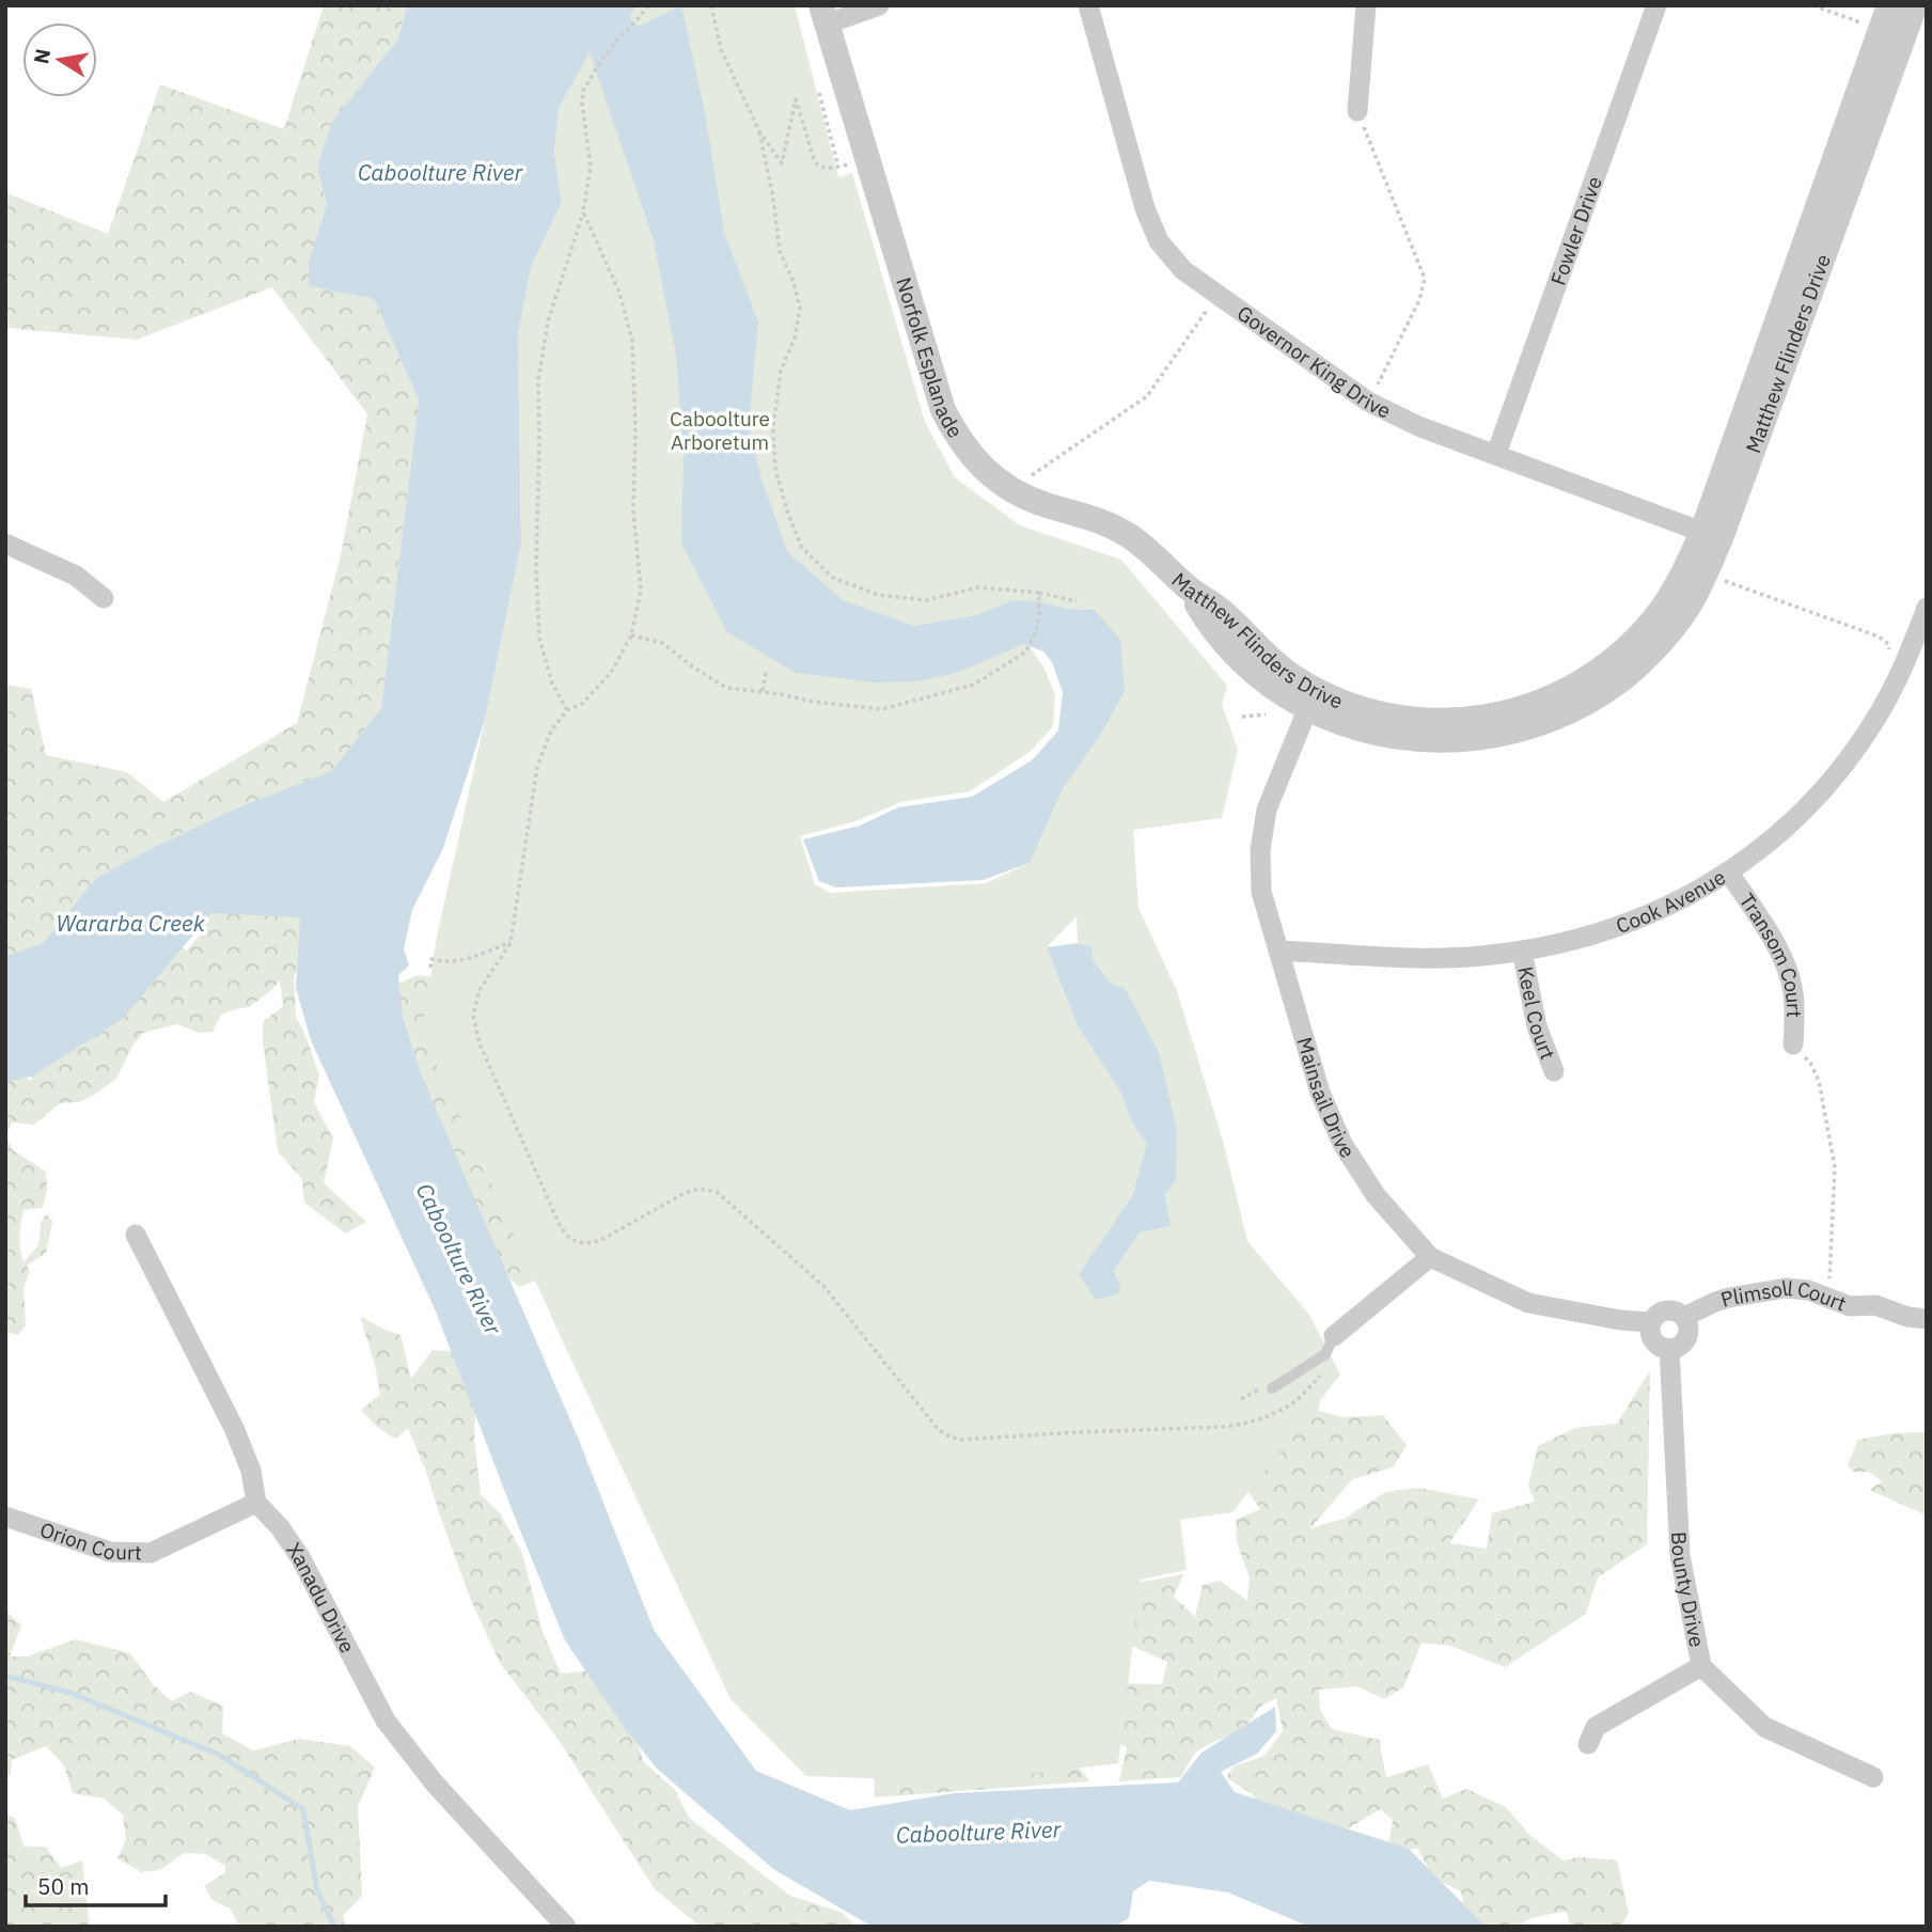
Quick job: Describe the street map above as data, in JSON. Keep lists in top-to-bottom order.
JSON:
{
  "streets": {
    "street": [
      "Fowler Drive",
      "Matthew Flinders Drive",
      "Norfolk Esplanade",
      "Governor King Drive",
      "Cook Avenue",
      "Transom Court",
      "Keel Court",
      "Mainsail Drive",
      "Plimsoll Court",
      "Orion Court",
      "Bounty Drive",
      "Xanadu Drive"
    ]
  },
  "crossings": [
    ["Fowler Drive", "Governor King Drive"],
    ["Matthew Flinders Drive", "Norfolk Esplanade"],
    ["Matthew Flinders Drive", "Governor King Drive"],
    ["Matthew Flinders Drive", "Mainsail Drive"],
    ["Cook Avenue", "Transom Court"],
    ["Cook Avenue", "Keel Court"],
    ["Cook Avenue", "Mainsail Drive"],
    ["Mainsail Drive", "Plimsoll Court"],
    ["Mainsail Drive", "Bounty Drive"],
    ["Plimsoll Court", "Bounty Drive"],
    ["Orion Court", "Xanadu Drive"]
  ],
  "water": ["Caboolture River", "Wararba Creek"],
  "parks": ["Caboolture Arboretum"],
  "scale_bar": "50 m",
  "north": "left"
}
